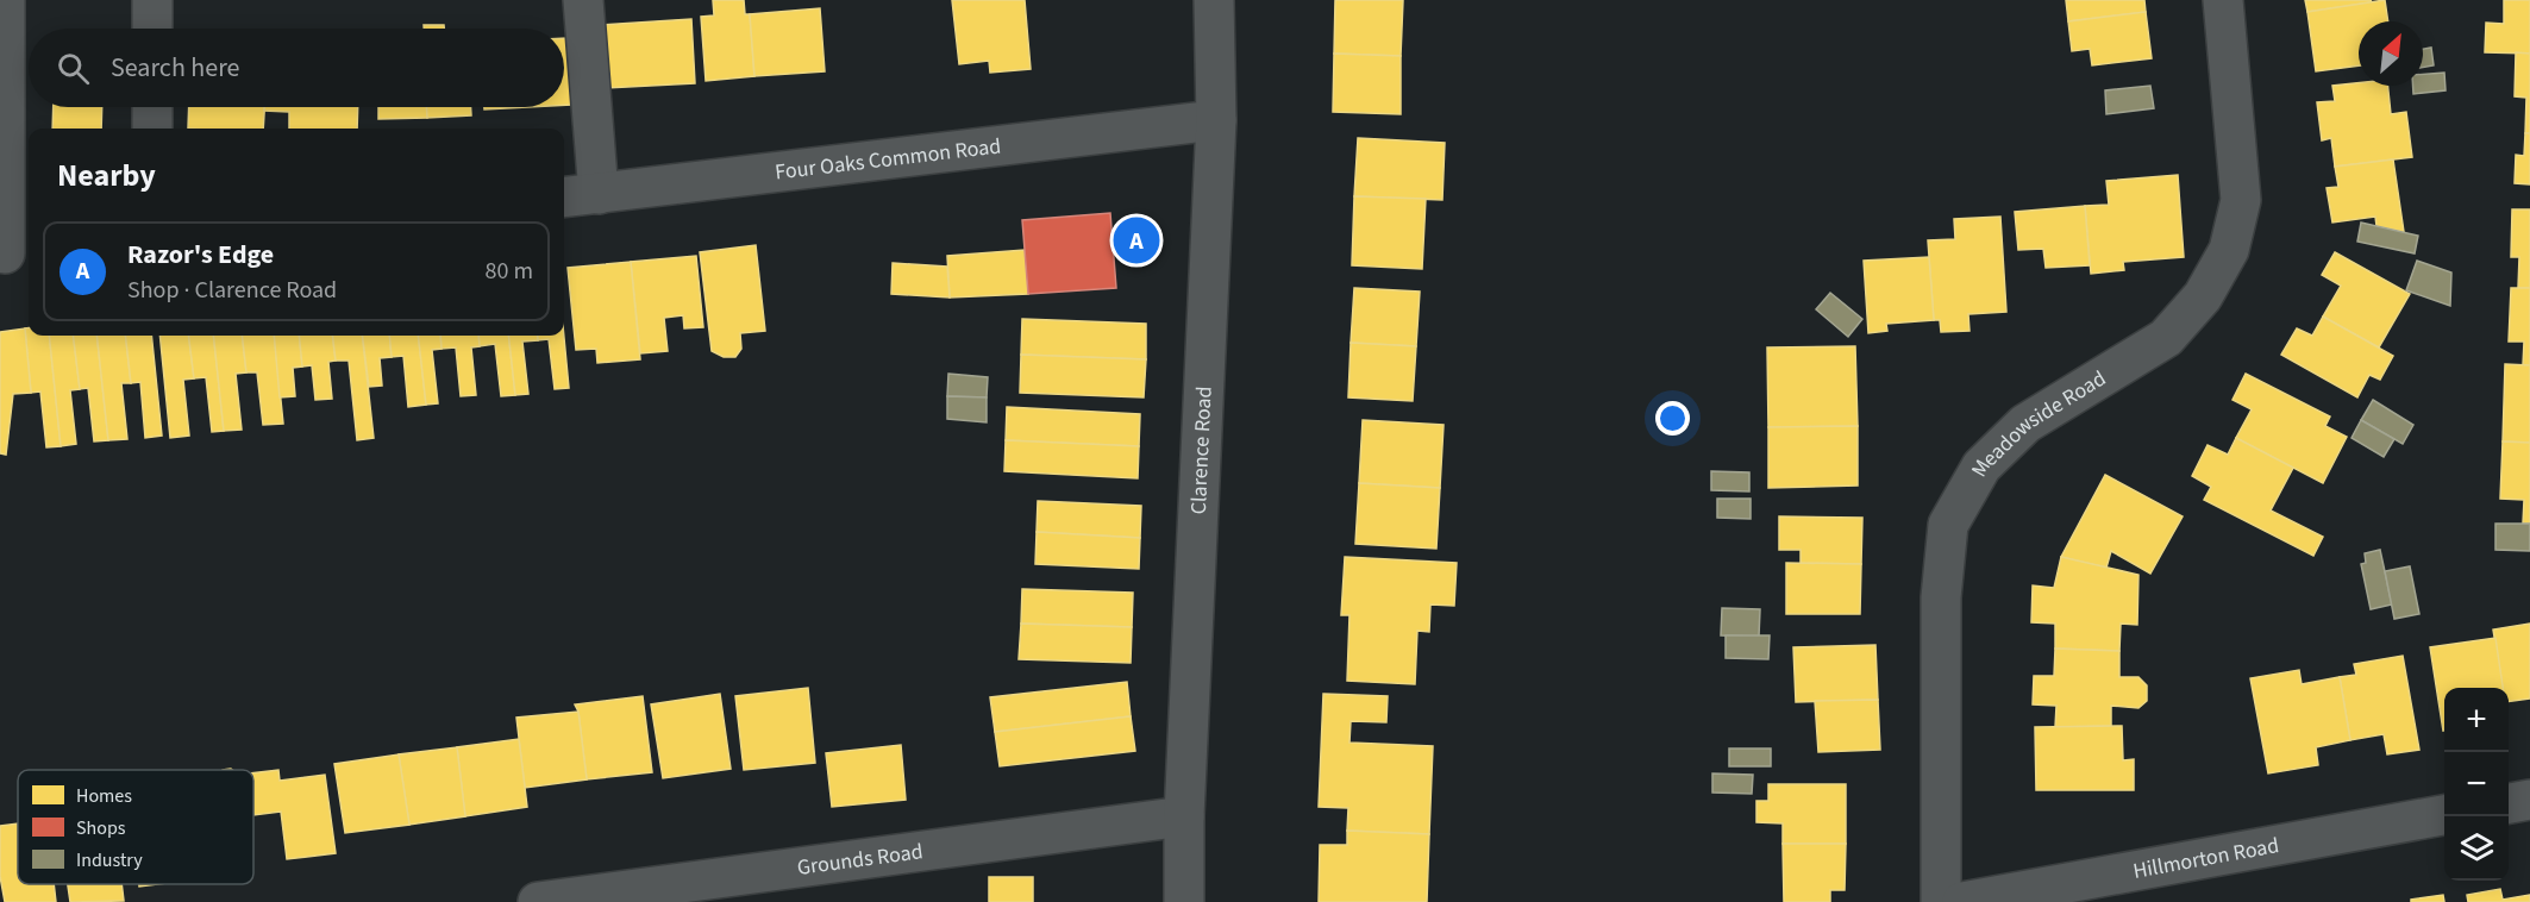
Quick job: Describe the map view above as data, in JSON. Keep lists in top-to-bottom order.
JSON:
{
  "streets": {
    "street": [
      "Four Oaks Common Road",
      "Meadowside Road",
      "Clarence Road",
      "Hillmorton Road",
      "Grounds Road"
    ]
  },
  "crossings": [
    ["Four Oaks Common Road", "Clarence Road"],
    ["Clarence Road", "Grounds Road"]
  ],
  "legend": ["Homes", "Shops", "Industry"],
  "north": "top right",
  "page": {
    "search": "Search here",
    "heading": "Nearby",
    "pins": "A",
    "list": [
      {
        "mark": "A",
        "name": "Razor's Edge",
        "note": "Shop · Clarence Road",
        "value": "80 m"
      }
    ],
    "map_buttons": ["+", "−"]
  }
}
